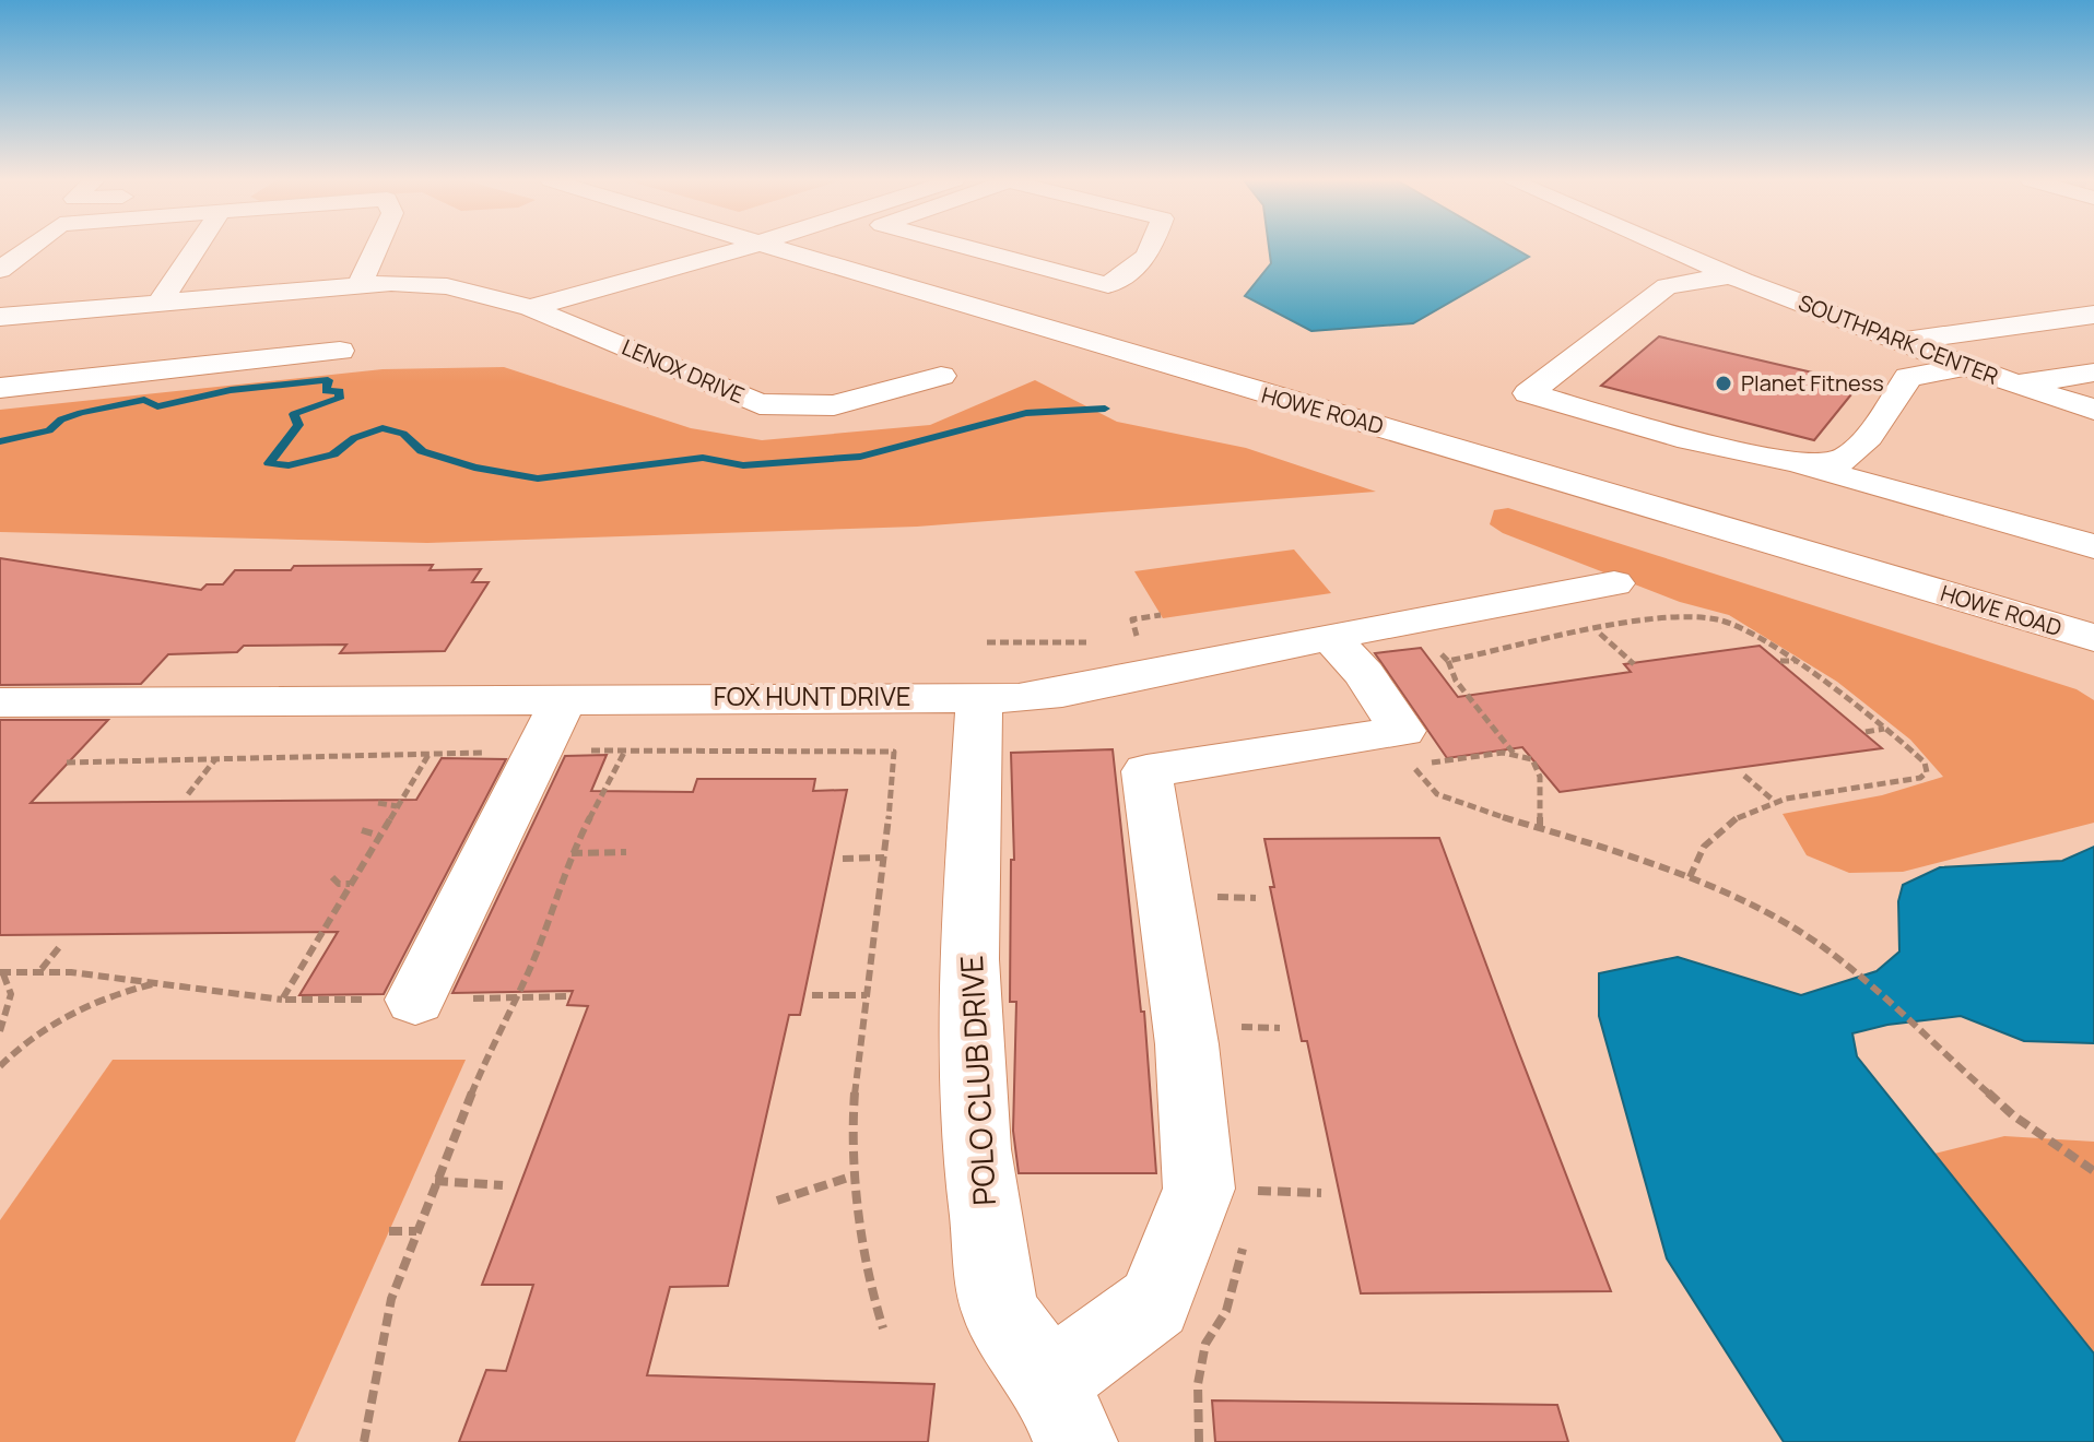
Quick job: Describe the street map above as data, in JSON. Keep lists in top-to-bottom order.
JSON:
{
  "streets": {
    "street": [
      "SOUTHPARK CENTER",
      "LENOX DRIVE",
      "HOWE ROAD",
      "FOX HUNT DRIVE",
      "POLO CLUB DRIVE"
    ]
  },
  "crossings": [
    ["FOX HUNT DRIVE", "POLO CLUB DRIVE"]
  ],
  "places": ["Planet Fitness"]
}
